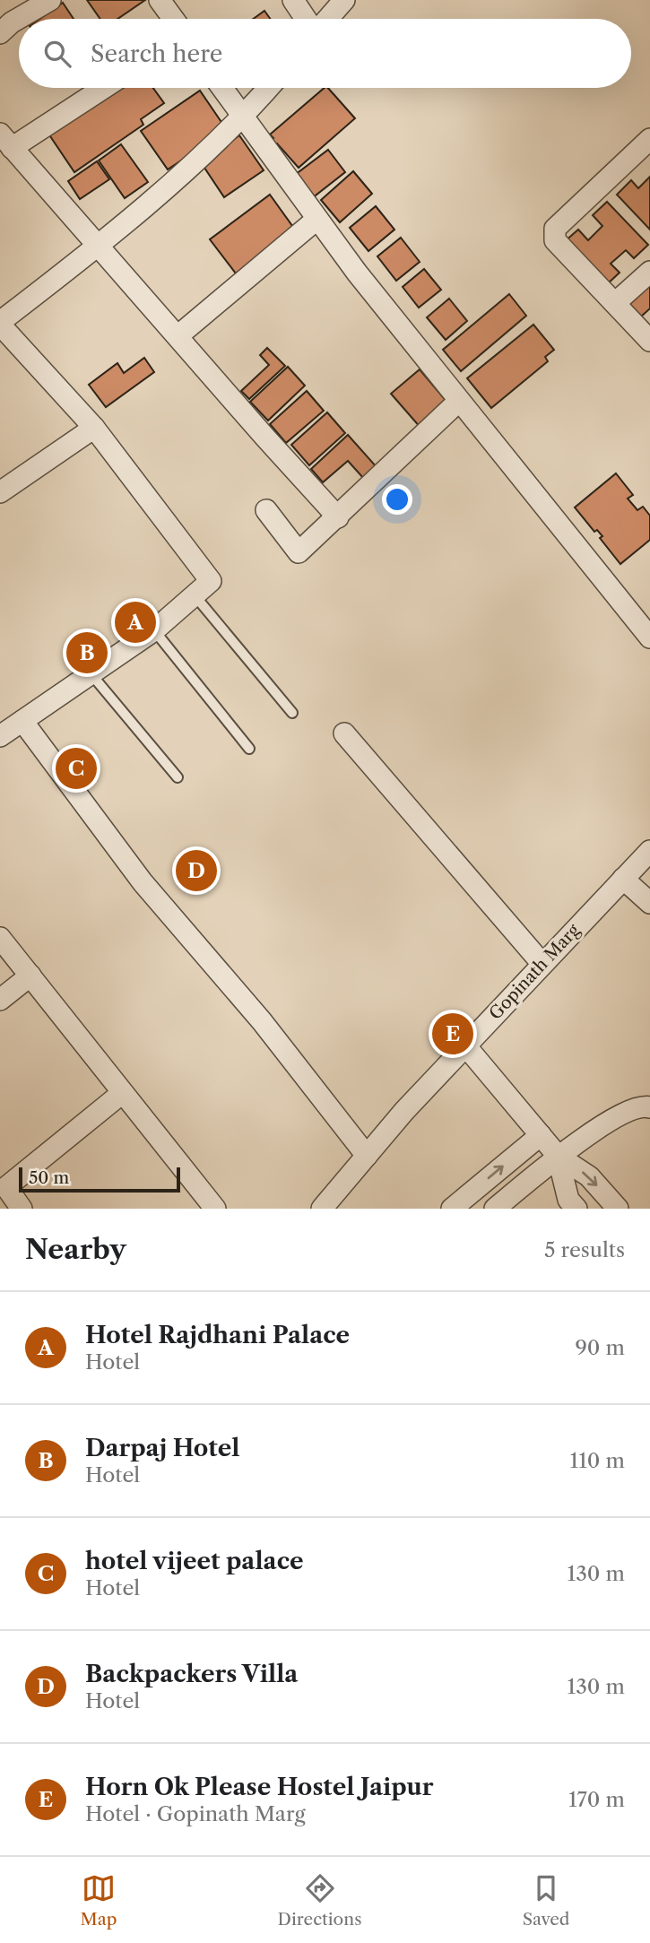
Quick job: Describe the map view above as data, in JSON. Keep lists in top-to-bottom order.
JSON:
{
  "streets": {
    "street": ["Gopinath Marg"]
  },
  "scale_bar": "50 m",
  "page": {
    "search": "Search here",
    "pins": [
      "A",
      "B",
      "C",
      "D",
      "E"
    ],
    "scale": "50 m",
    "heading": ["Nearby", "5 results"],
    "list": [
      {
        "mark": "A",
        "name": "Hotel Rajdhani Palace",
        "note": "Hotel",
        "value": "90 m"
      },
      {
        "mark": "B",
        "name": "Darpaj Hotel",
        "note": "Hotel",
        "value": "110 m"
      },
      {
        "mark": "C",
        "name": "hotel vijeet palace",
        "note": "Hotel",
        "value": "130 m"
      },
      {
        "mark": "D",
        "name": "Backpackers Villa",
        "note": "Hotel",
        "value": "130 m"
      },
      {
        "mark": "E",
        "name": "Horn Ok Please Hostel Jaipur",
        "note": "Hotel · Gopinath Marg",
        "value": "170 m"
      }
    ],
    "nav": ["Map", "Directions", "Saved"]
  }
}
